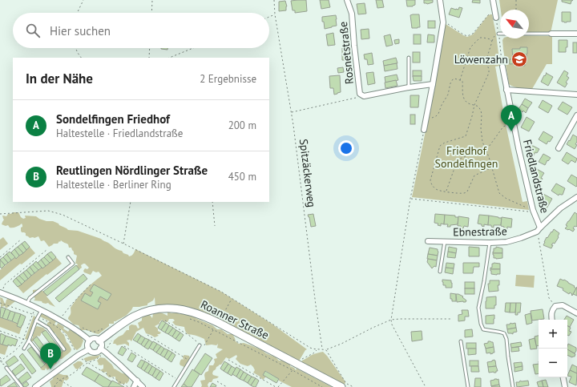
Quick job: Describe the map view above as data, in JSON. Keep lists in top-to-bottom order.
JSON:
{
  "streets": {
    "street": [
      "Rosnetstraße",
      "Friedlandstraße",
      "Ebnestraße",
      "Roanner Straße"
    ],
    "path": ["Spitzäckerweg"]
  },
  "crossings": [
    ["Friedlandstraße", "Ebnestraße"]
  ],
  "parks": ["Friedhof Sondelfingen"],
  "places": {
    "school or university": ["Löwenzahn"]
  },
  "north": "top left",
  "page": {
    "search": "Hier suchen",
    "heading": ["In der Nähe", "2 Ergebnisse"],
    "list": [
      {
        "mark": "A",
        "name": "Sondelfingen Friedhof",
        "note": "Haltestelle · Friedlandstraße",
        "value": "200 m"
      },
      {
        "mark": "B",
        "name": "Reutlingen Nördlinger Straße",
        "note": "Haltestelle · Berliner Ring",
        "value": "450 m"
      }
    ],
    "pins": ["A", "B"],
    "map_buttons": ["+", "−"]
  }
}
